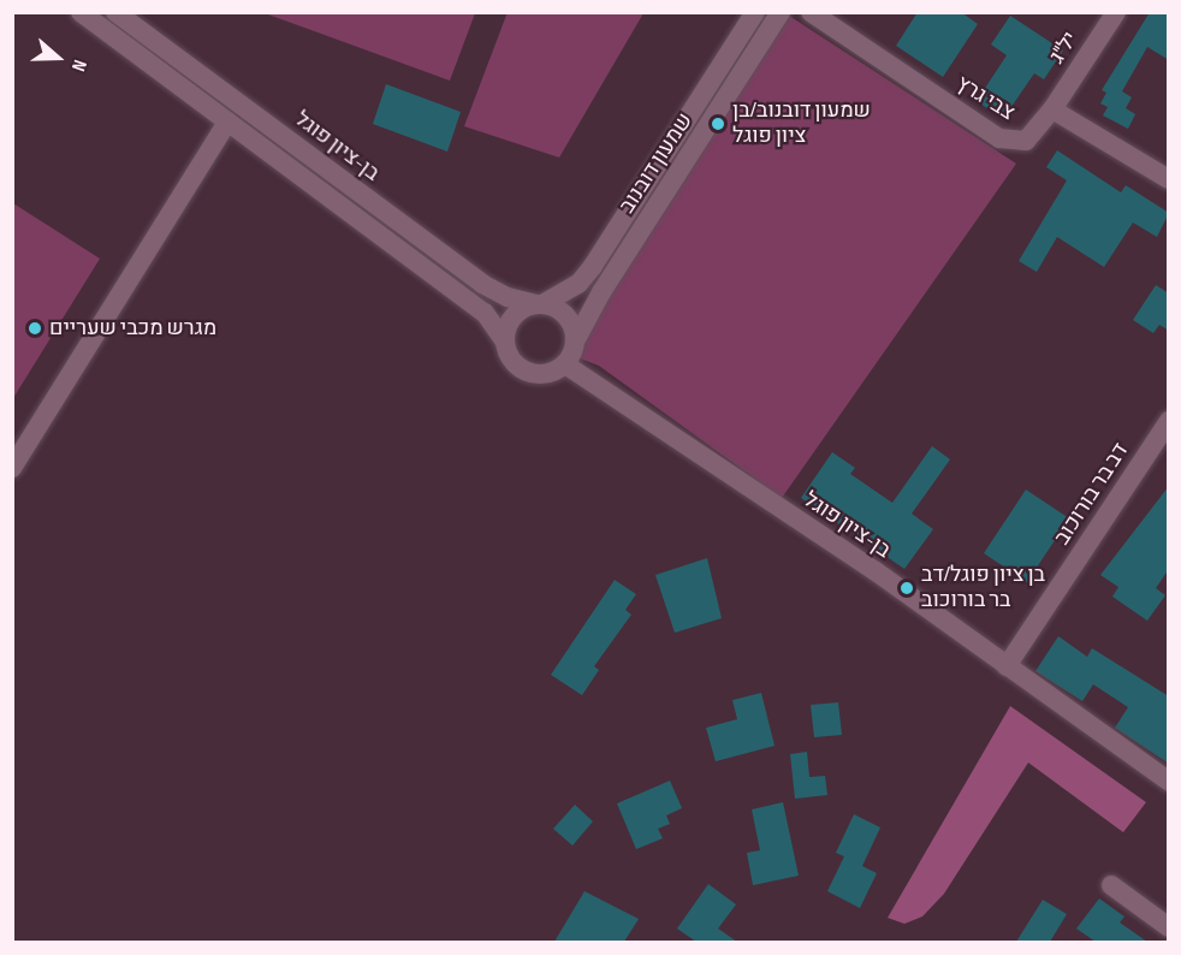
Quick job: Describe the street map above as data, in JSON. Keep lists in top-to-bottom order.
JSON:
{
  "streets": {
    "street": [
      "יל\"ג",
      "צבי גרץ",
      "בן-ציון פוגל",
      "שמעון דובנוב",
      "דב בר בורוכוב"
    ]
  },
  "crossings": [
    ["יל\"ג", "צבי גרץ"],
    ["בן-ציון פוגל", "שמעון דובנוב"],
    ["בן-ציון פוגל", "דב בר בורוכוב"]
  ],
  "places": ["שמעון דובנוב/בן ציון פוגל", "מגרש מכבי שעריים", "בן ציון פוגל/דב בר בורוכוב"],
  "north": "right"
}
